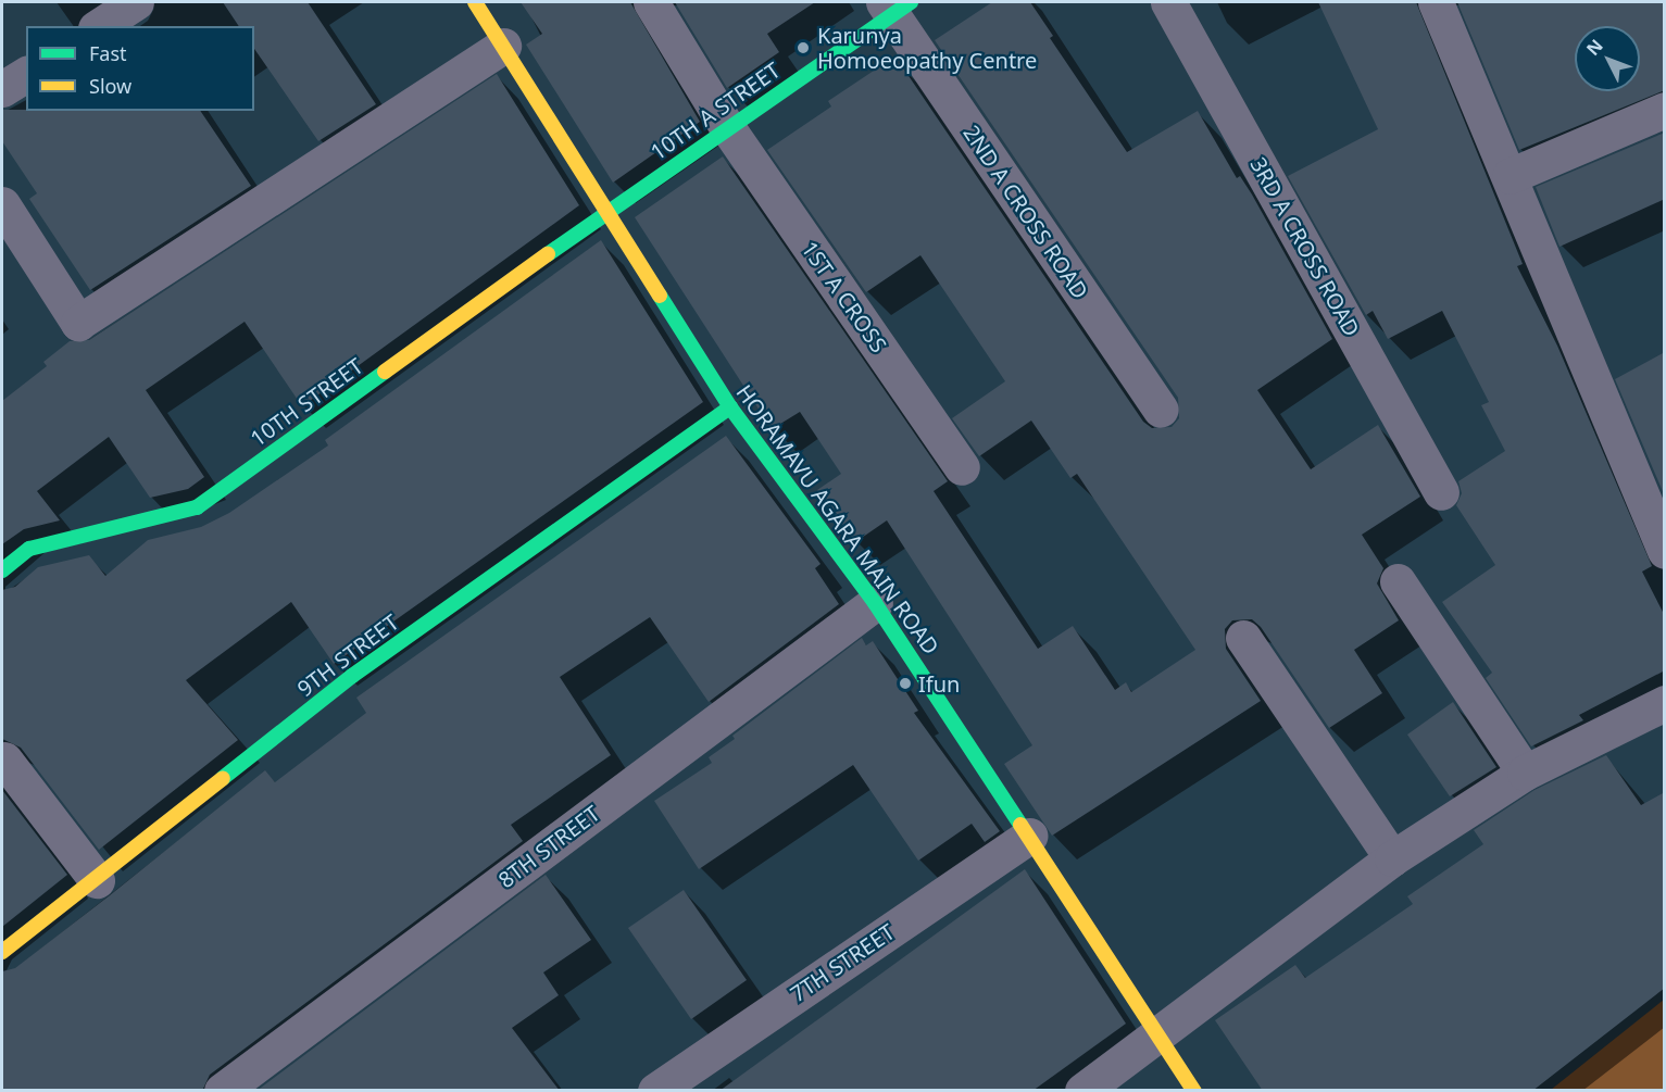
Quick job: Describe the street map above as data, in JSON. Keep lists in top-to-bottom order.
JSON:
{
  "streets": {
    "street": [
      "10TH A STREET",
      "2ND A CROSS ROAD",
      "3RD A CROSS ROAD",
      "1ST A CROSS",
      "10TH STREET",
      "HORAMAVU AGARA MAIN ROAD",
      "9TH STREET",
      "8TH STREET",
      "7TH STREET"
    ]
  },
  "crossings": [
    ["10TH A STREET", "2ND A CROSS ROAD"],
    ["10TH A STREET", "1ST A CROSS"],
    ["10TH A STREET", "10TH STREET"],
    ["10TH A STREET", "HORAMAVU AGARA MAIN ROAD"],
    ["10TH STREET", "HORAMAVU AGARA MAIN ROAD"],
    ["HORAMAVU AGARA MAIN ROAD", "9TH STREET"],
    ["HORAMAVU AGARA MAIN ROAD", "8TH STREET"],
    ["HORAMAVU AGARA MAIN ROAD", "7TH STREET"]
  ],
  "places": ["Karunya Homoeopathy Centre", "Ifun"],
  "legend": ["Fast", "Slow"],
  "north": "top left"
}
